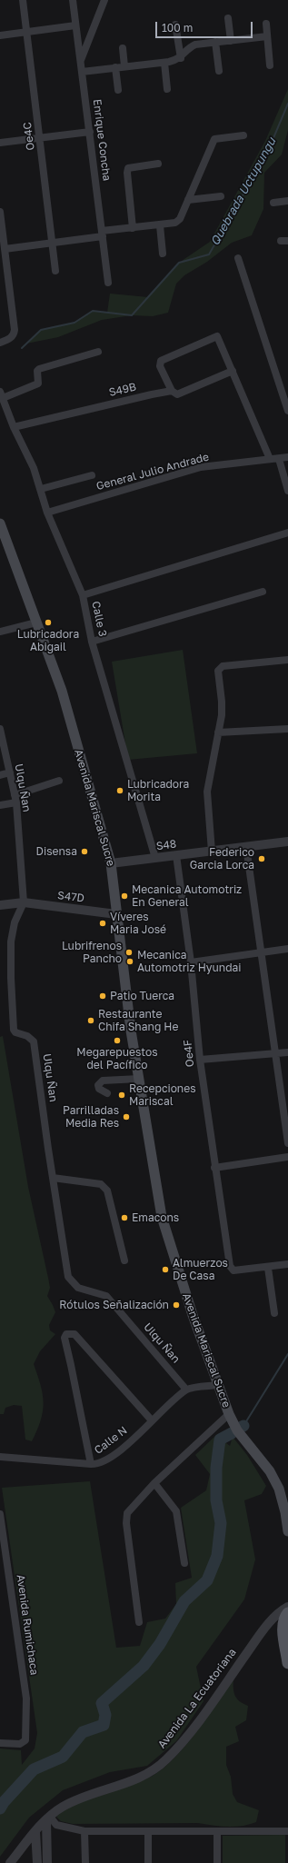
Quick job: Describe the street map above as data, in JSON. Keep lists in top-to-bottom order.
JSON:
{
  "streets": {
    "main road": ["Avenida Mariscal Sucre"],
    "street": [
      "Oe4C",
      "Enrique Concha",
      "S49B",
      "General Julio Andrade",
      "Calle 3",
      "Ulqu Ñan",
      "S48",
      "S47D",
      "Oe4F",
      "Calle N",
      "Avenida Rumichaca",
      "Avenida La Ecuatoriana"
    ]
  },
  "crossings": [
    ["S49B", "Calle 3"],
    ["General Julio Andrade", "Calle 3"],
    ["Calle 3", "S48"],
    ["Ulqu Ñan", "S47D"],
    ["Ulqu Ñan", "Calle N"],
    ["Avenida Mariscal Sucre", "S48"],
    ["Avenida Mariscal Sucre", "S47D"],
    ["S48", "Oe4F"]
  ],
  "water": ["Quebrada Uctupungu"],
  "places": [
    "Lubricadora Abigail",
    "Lubricadora Morita",
    "Disensa",
    "Federico Garcia Lorca",
    "Mecanica Automotriz En General",
    "Víveres Maria José",
    "Lubrifrenos Pancho",
    "Mecanica Automotriz Hyundai",
    "Patio Tuerca",
    "Restaurante Chifa Shang He",
    "Megarepuestos del Pacífico",
    "Recepciones Mariscal",
    "Parrilladas Media Res",
    "Emacons",
    "Almuerzos De Casa",
    "Rótulos Señalización"
  ],
  "scale_bar": "100 m"
}
